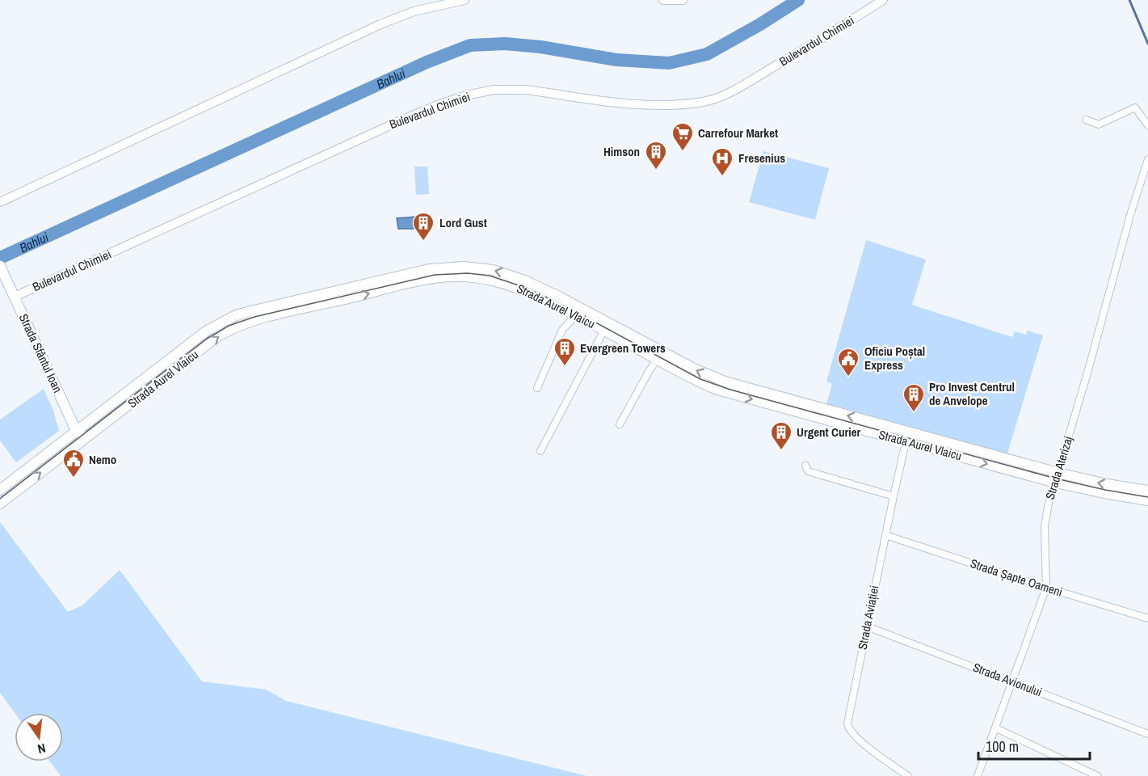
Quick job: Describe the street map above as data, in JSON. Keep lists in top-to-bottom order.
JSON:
{
  "streets": {
    "main road": ["Strada Aurel Vlaicu", "Strada Sfântul Ioan"],
    "street": [
      "Bulevardul Chimiei",
      "Strada Aterizaj",
      "Strada Șapte Oameni",
      "Strada Aviației",
      "Strada Avionului"
    ]
  },
  "crossings": [
    ["Bulevardul Chimiei", "Strada Sfântul Ioan"],
    ["Strada Aurel Vlaicu", "Strada Sfântul Ioan"],
    ["Strada Aurel Vlaicu", "Strada Aterizaj"],
    ["Strada Aurel Vlaicu", "Strada Aviației"],
    ["Strada Aterizaj", "Strada Șapte Oameni"],
    ["Strada Aterizaj", "Strada Avionului"],
    ["Strada Șapte Oameni", "Strada Aviației"],
    ["Strada Aviației", "Strada Avionului"]
  ],
  "water": ["Bahlui"],
  "places": {
    "supermarket": ["Carrefour Market"],
    "building": [
      "Himson",
      "Lord Gust",
      "Evergreen Towers",
      "Pro Invest Centrul de Anvelope",
      "Urgent Curier"
    ],
    "hospital": ["Fresenius"],
    "public building": ["Oficiu Poștal Express", "Nemo"]
  },
  "scale_bar": "100 m",
  "north": "bottom"
}
